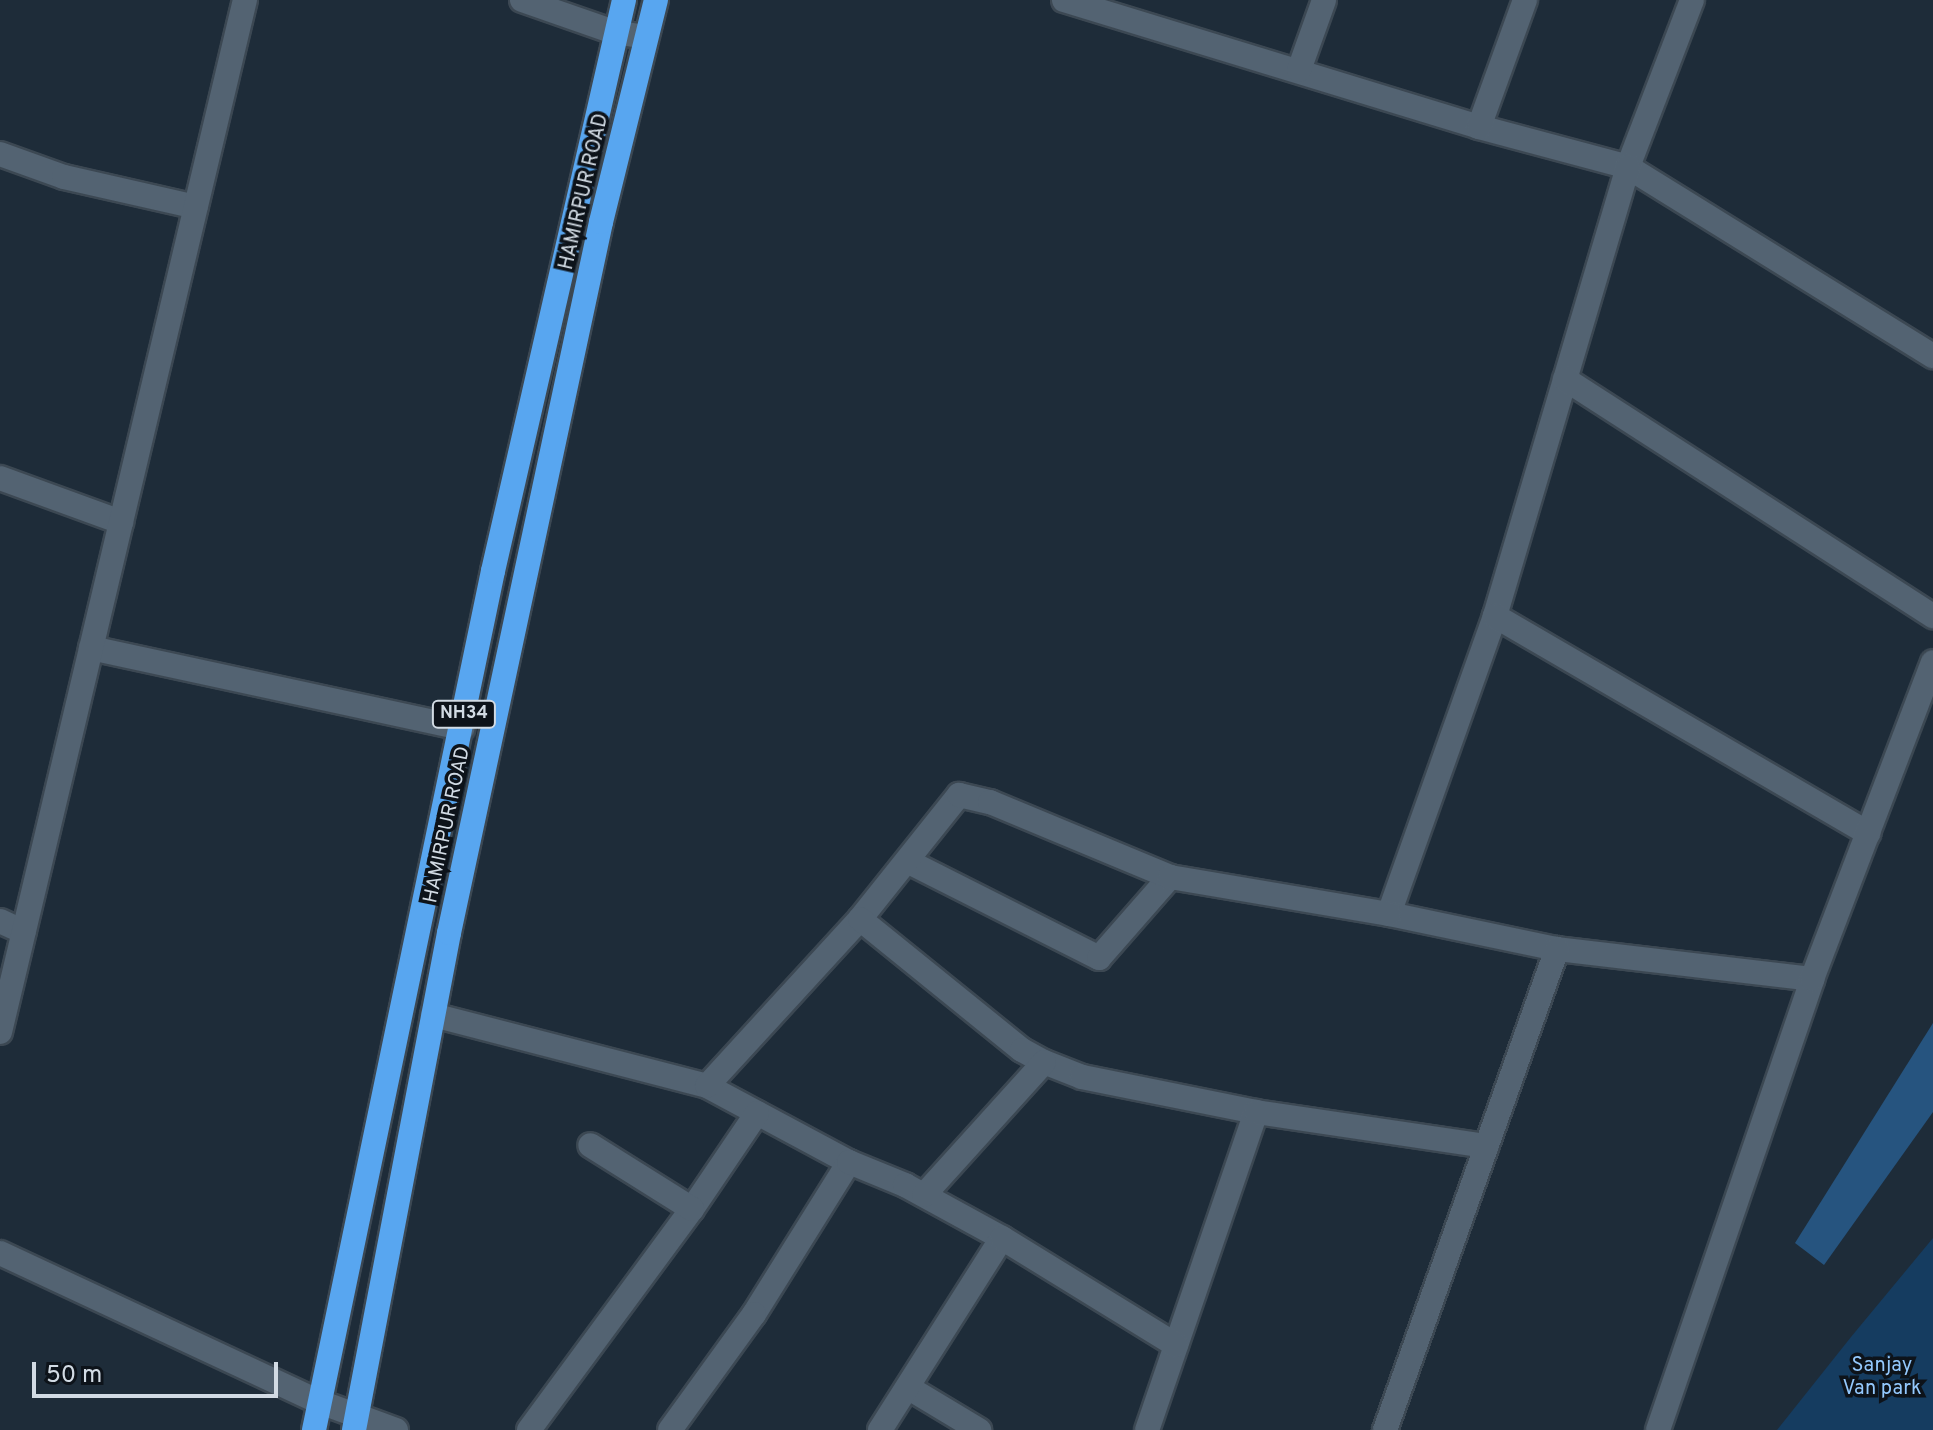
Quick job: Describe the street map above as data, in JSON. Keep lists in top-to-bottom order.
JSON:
{
  "streets": {
    "highway": ["HAMIRPUR ROAD", "NH34"]
  },
  "parks": ["Sanjay Van park"],
  "scale_bar": "50 m"
}
